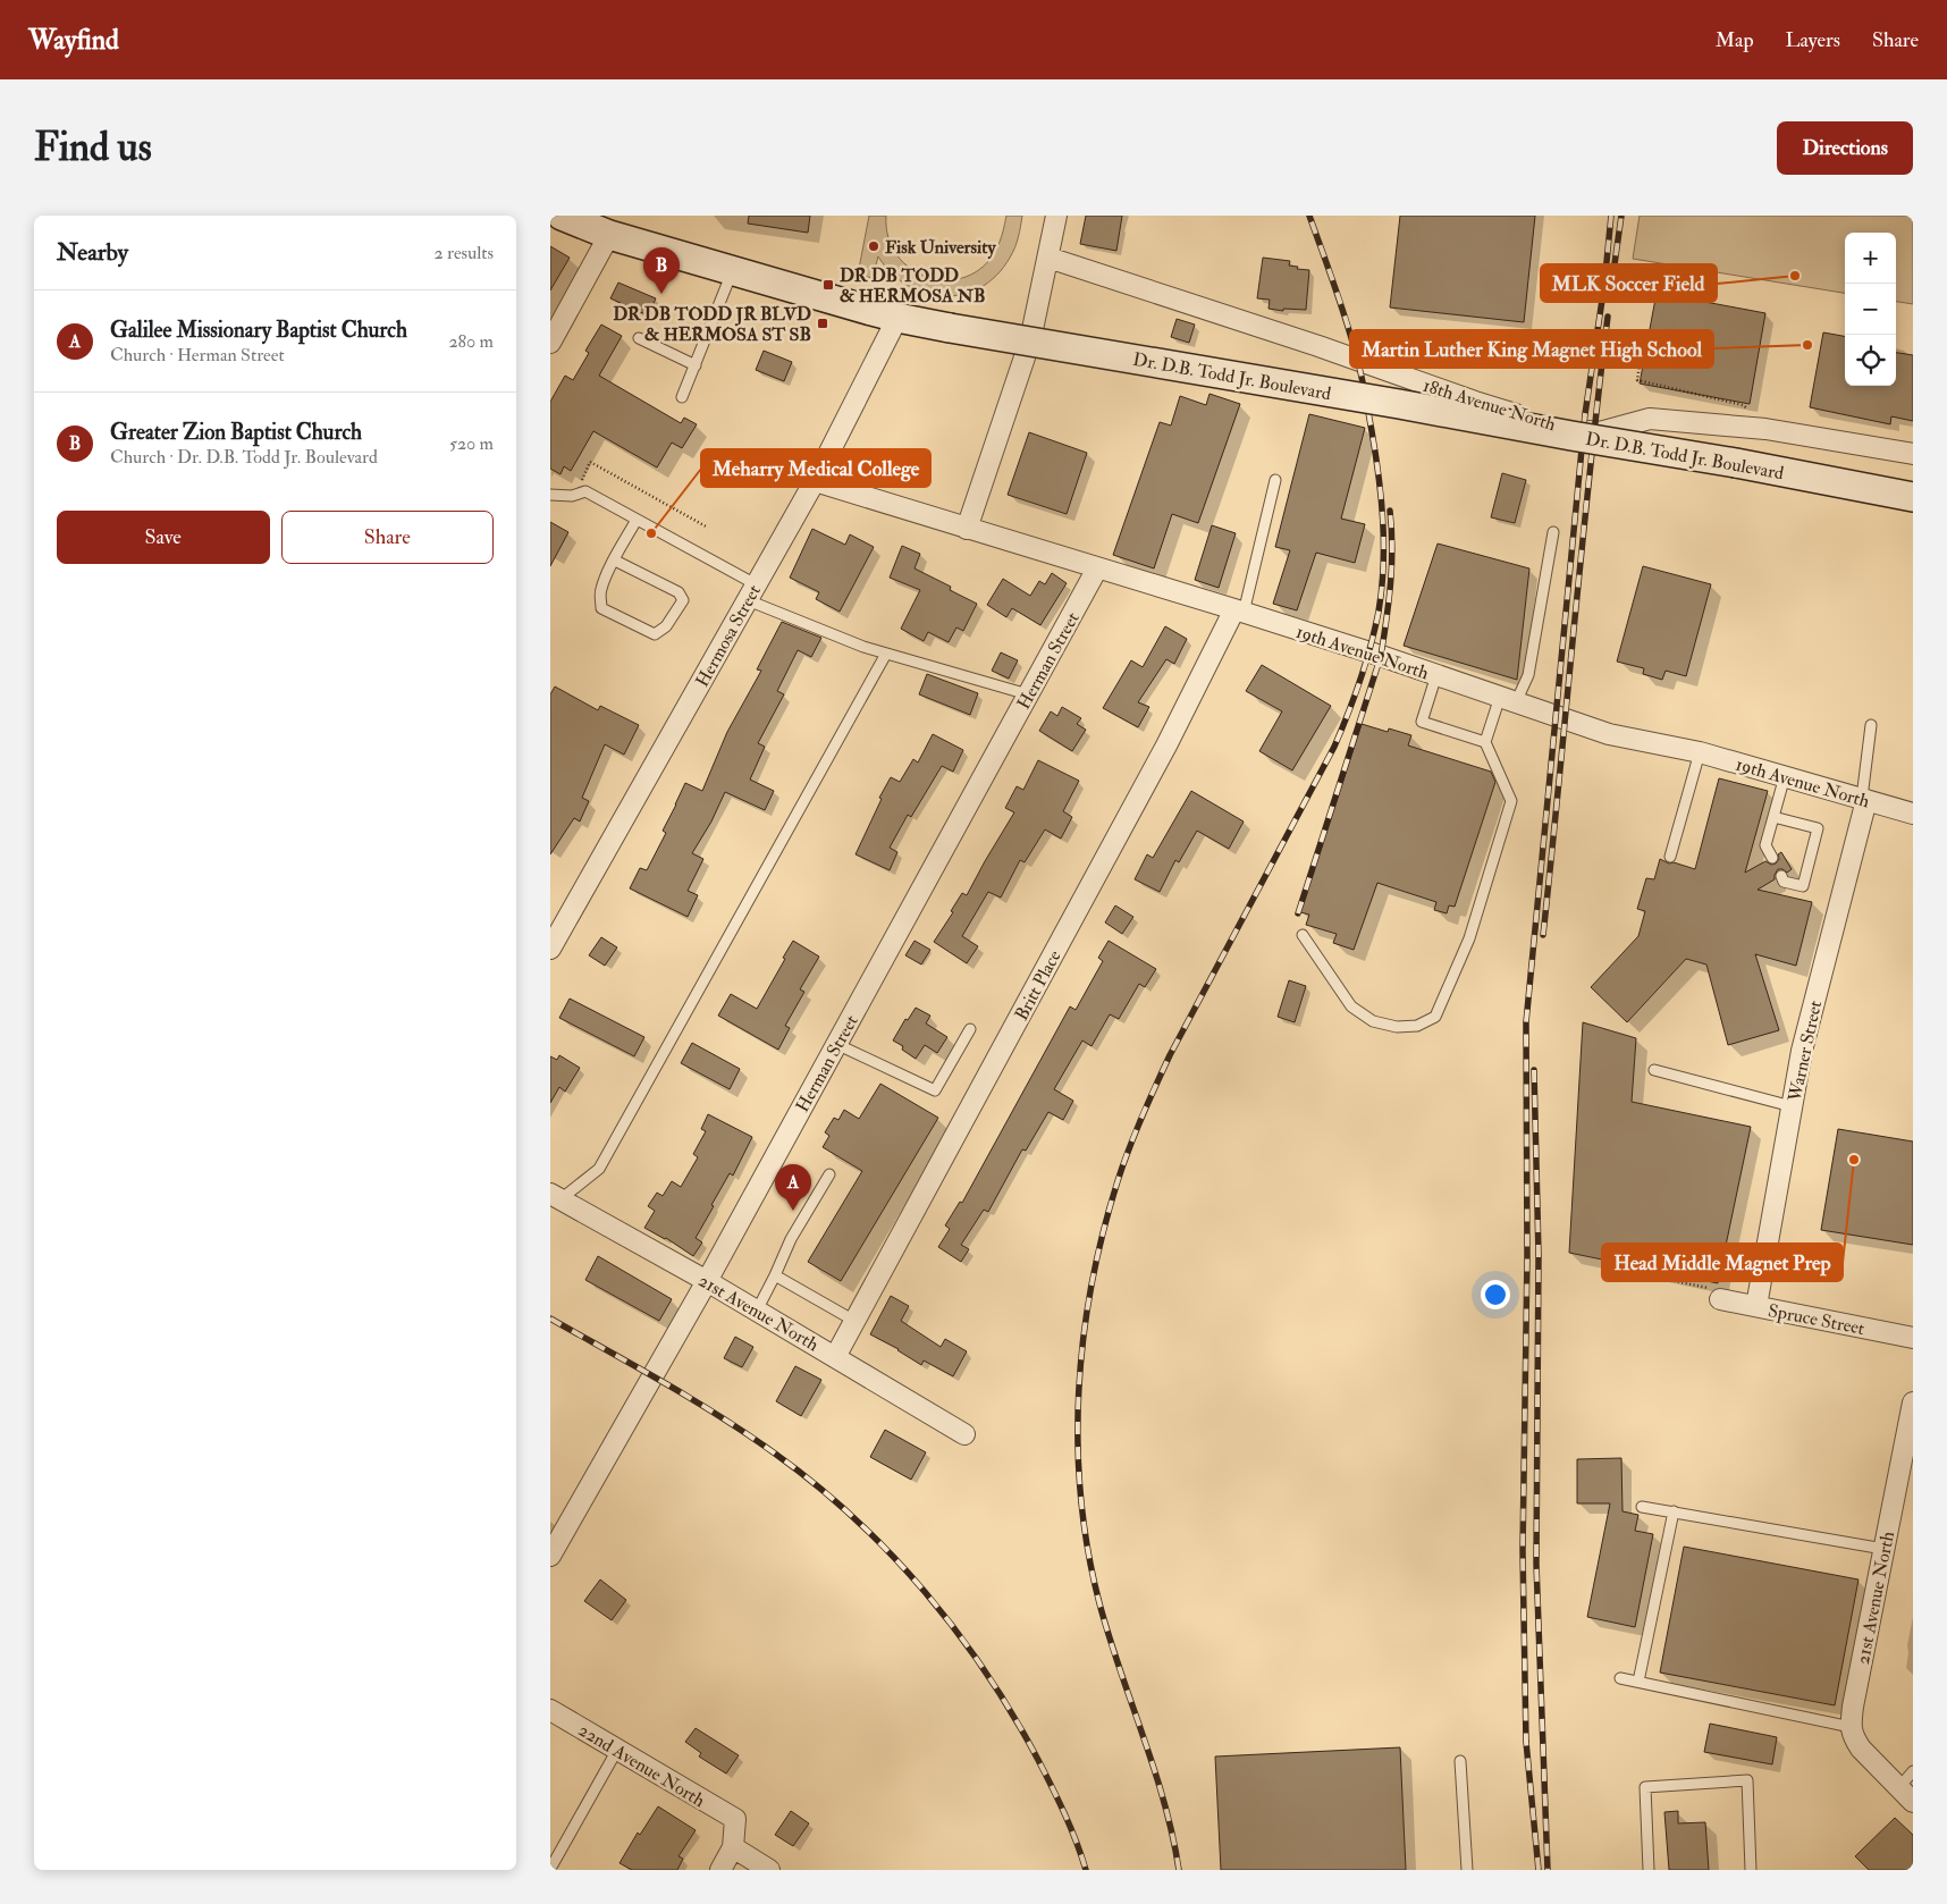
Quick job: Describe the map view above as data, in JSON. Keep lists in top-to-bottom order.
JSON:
{
  "streets": {
    "main road": ["Dr. D.B. Todd Jr. Boulevard"],
    "street": [
      "18th Avenue North",
      "Hermosa Street",
      "19th Avenue North",
      "Herman Street",
      "Britt Place",
      "Warner Street",
      "21st Avenue North",
      "Spruce Street",
      "22nd Avenue North"
    ]
  },
  "crossings": [
    ["Dr. D.B. Todd Jr. Boulevard", "Hermosa Street"],
    ["Hermosa Street", "19th Avenue North"],
    ["19th Avenue North", "Herman Street"],
    ["19th Avenue North", "Britt Place"],
    ["19th Avenue North", "Warner Street"],
    ["Herman Street", "21st Avenue North"],
    ["Britt Place", "21st Avenue North"],
    ["Warner Street", "Spruce Street"]
  ],
  "places": {
    "other": [
      "Fisk University",
      "MLK Soccer Field",
      "Martin Luther King Magnet High School",
      "Meharry Medical College",
      "Head Middle Magnet Prep"
    ],
    "transit": ["DR DB TODD & HERMOSA NB", "DR DB TODD JR BLVD & HERMOSA ST SB"]
  },
  "page": {
    "header": "Wayfind",
    "nav": ["Map", "Layers", "Share"],
    "buttons": [
      "Directions",
      ["Save", "Share"]
    ],
    "title": "Find us",
    "heading": ["Nearby", "2 results"],
    "map_buttons": ["+", "−"],
    "pins": ["B", "A"],
    "list": [
      {
        "mark": "A",
        "name": "Galilee Missionary Baptist Church",
        "note": "Church · Herman Street",
        "value": "280 m"
      },
      {
        "mark": "B",
        "name": "Greater Zion Baptist Church",
        "note": "Church · Dr. D.B. Todd Jr. Boulevard",
        "value": "520 m"
      }
    ]
  }
}
